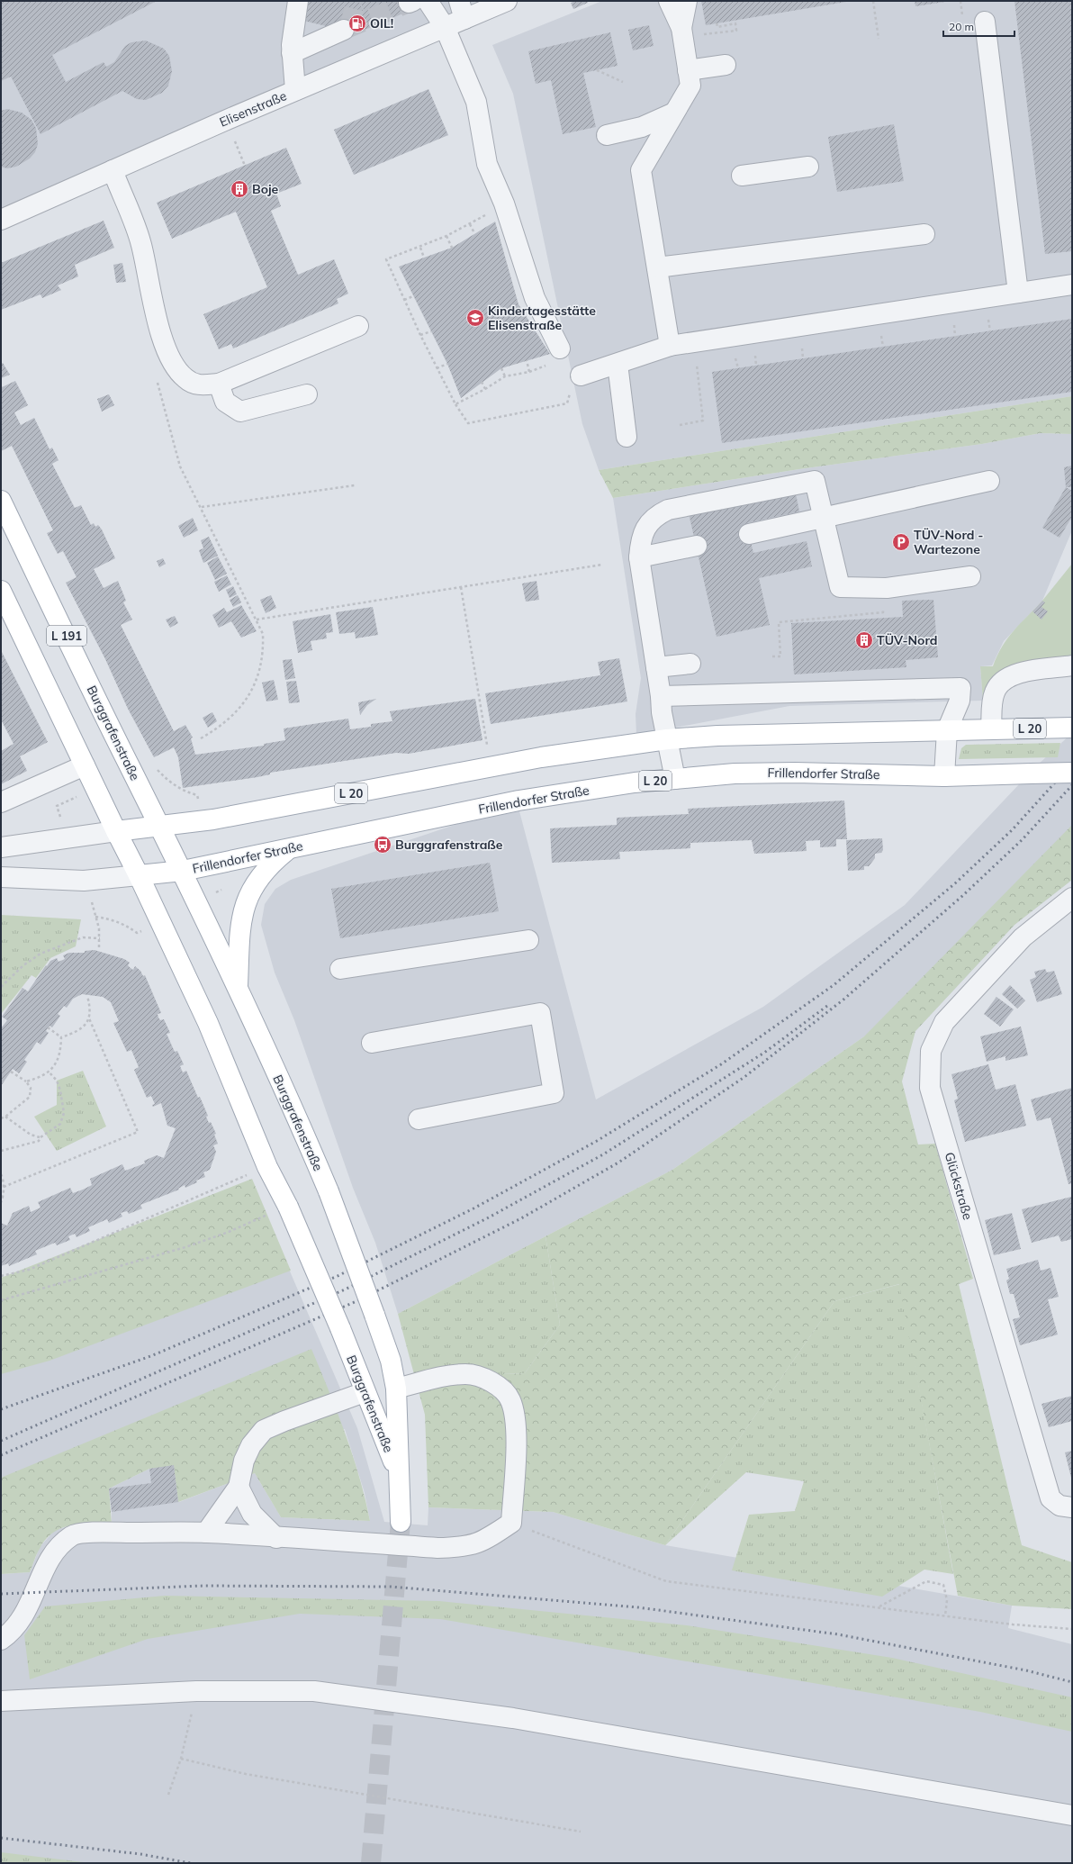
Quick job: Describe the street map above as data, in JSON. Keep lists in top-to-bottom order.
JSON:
{
  "streets": {
    "main road": [
      "L 191",
      "L 20",
      "Burggrafenstraße",
      "Frillendorfer Straße"
    ],
    "street": ["Elisenstraße", "Glückstraße"]
  },
  "crossings": [
    ["L 20", "Burggrafenstraße"],
    ["L 20", "Frillendorfer Straße"],
    ["Burggrafenstraße", "Frillendorfer Straße"]
  ],
  "places": {
    "fuel station": ["OIL!"],
    "building": ["Boje", "TÜV-Nord"],
    "school or university": ["Kindertagesstätte Elisenstraße"],
    "parking": ["TÜV-Nord - Wartezone"],
    "bus stop": ["Burggrafenstraße"]
  },
  "scale_bar": "20 m"
}
